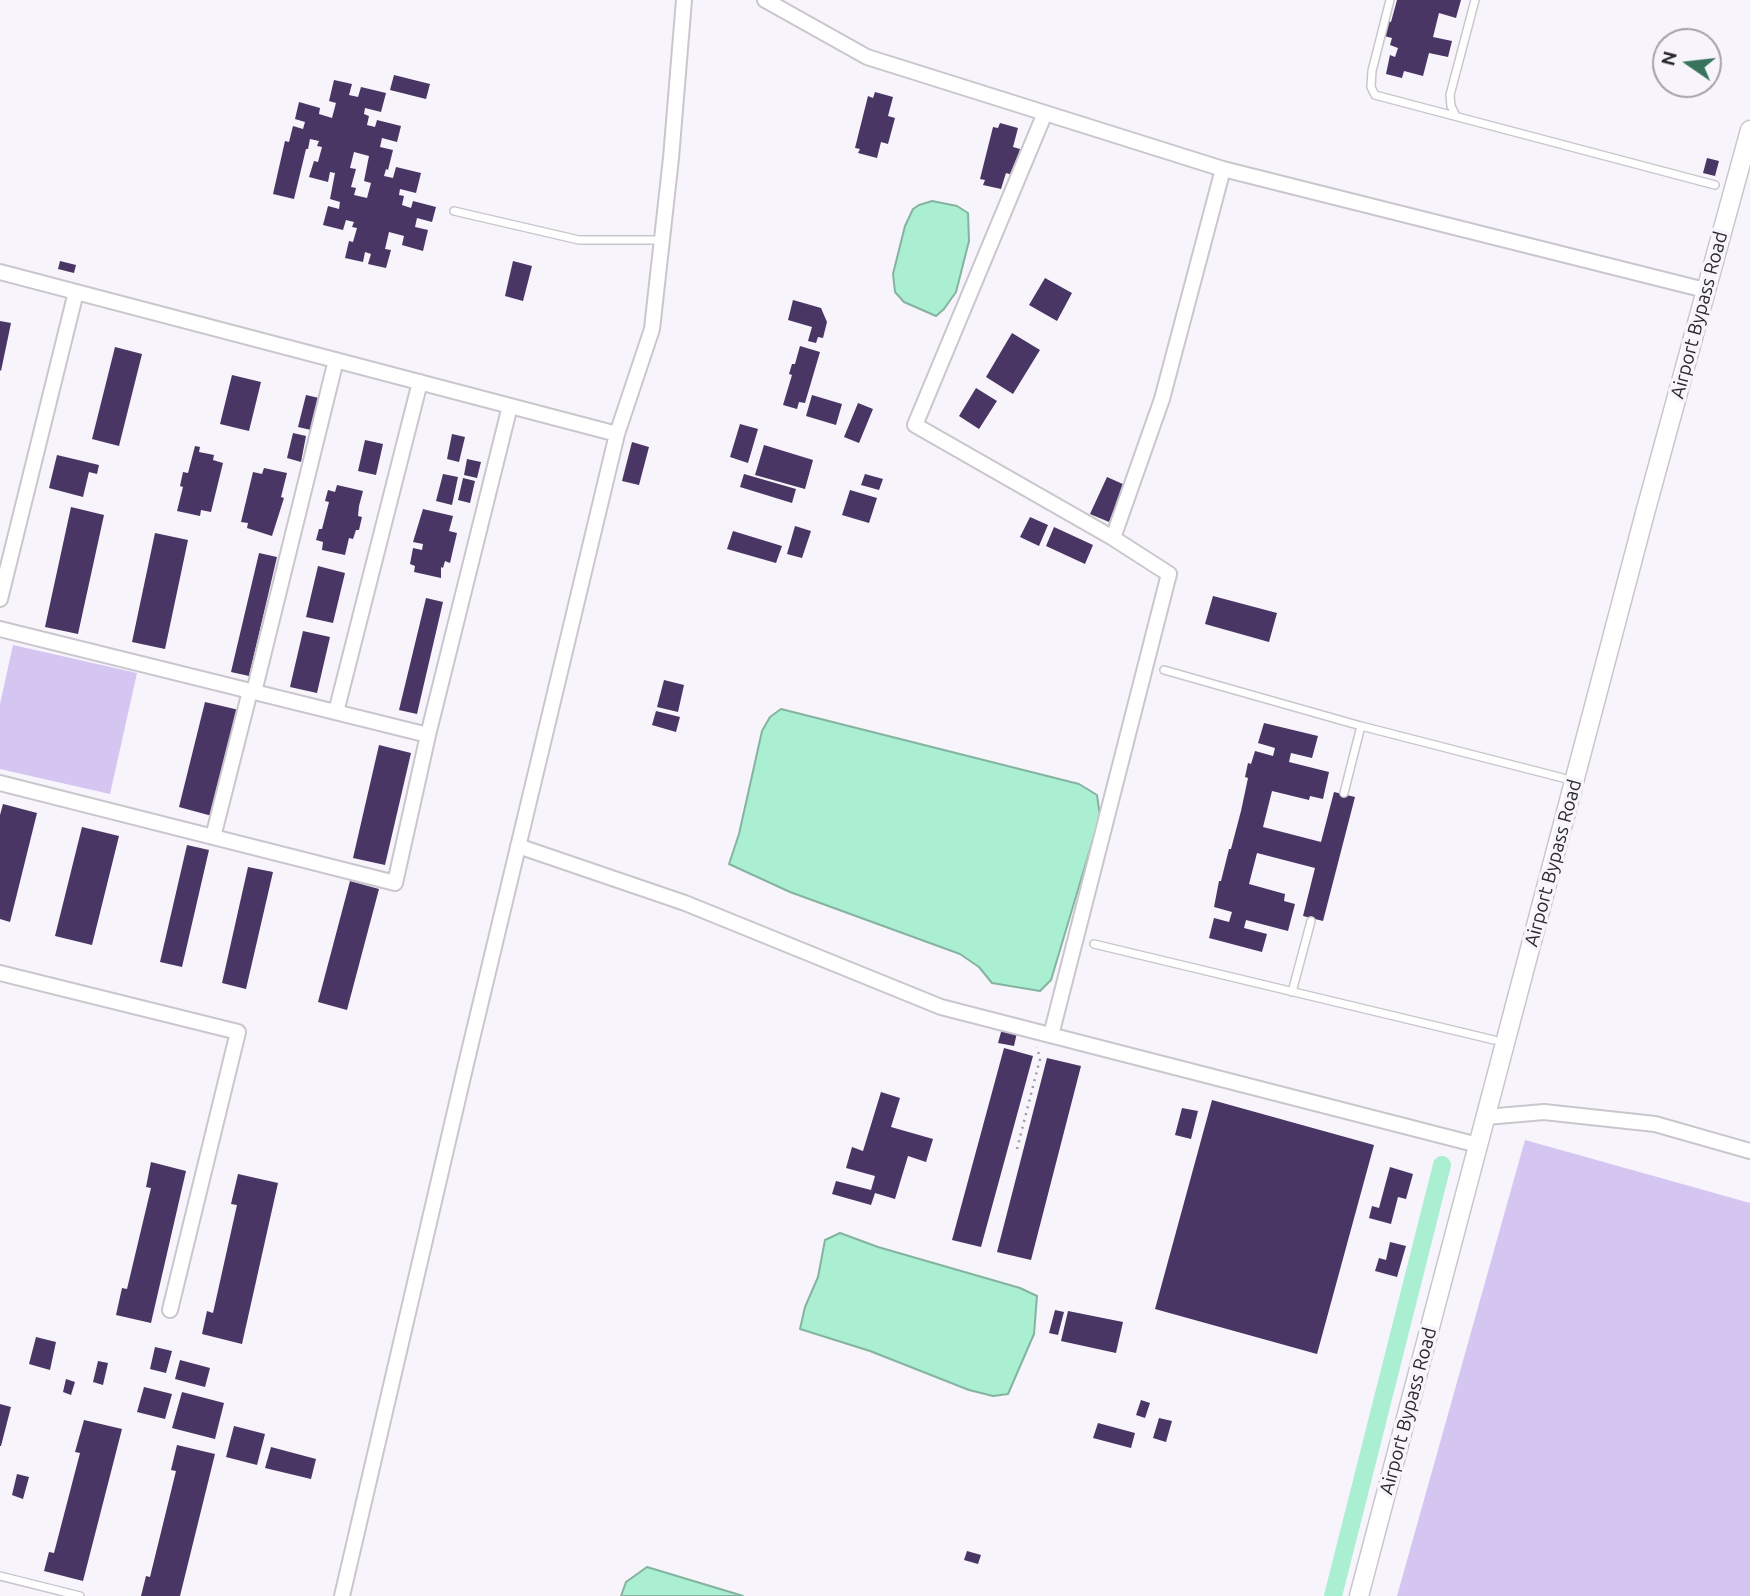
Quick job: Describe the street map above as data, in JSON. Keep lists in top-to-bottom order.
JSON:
{
  "streets": {
    "street": ["Airport Bypass Road"]
  },
  "north": "left"
}
